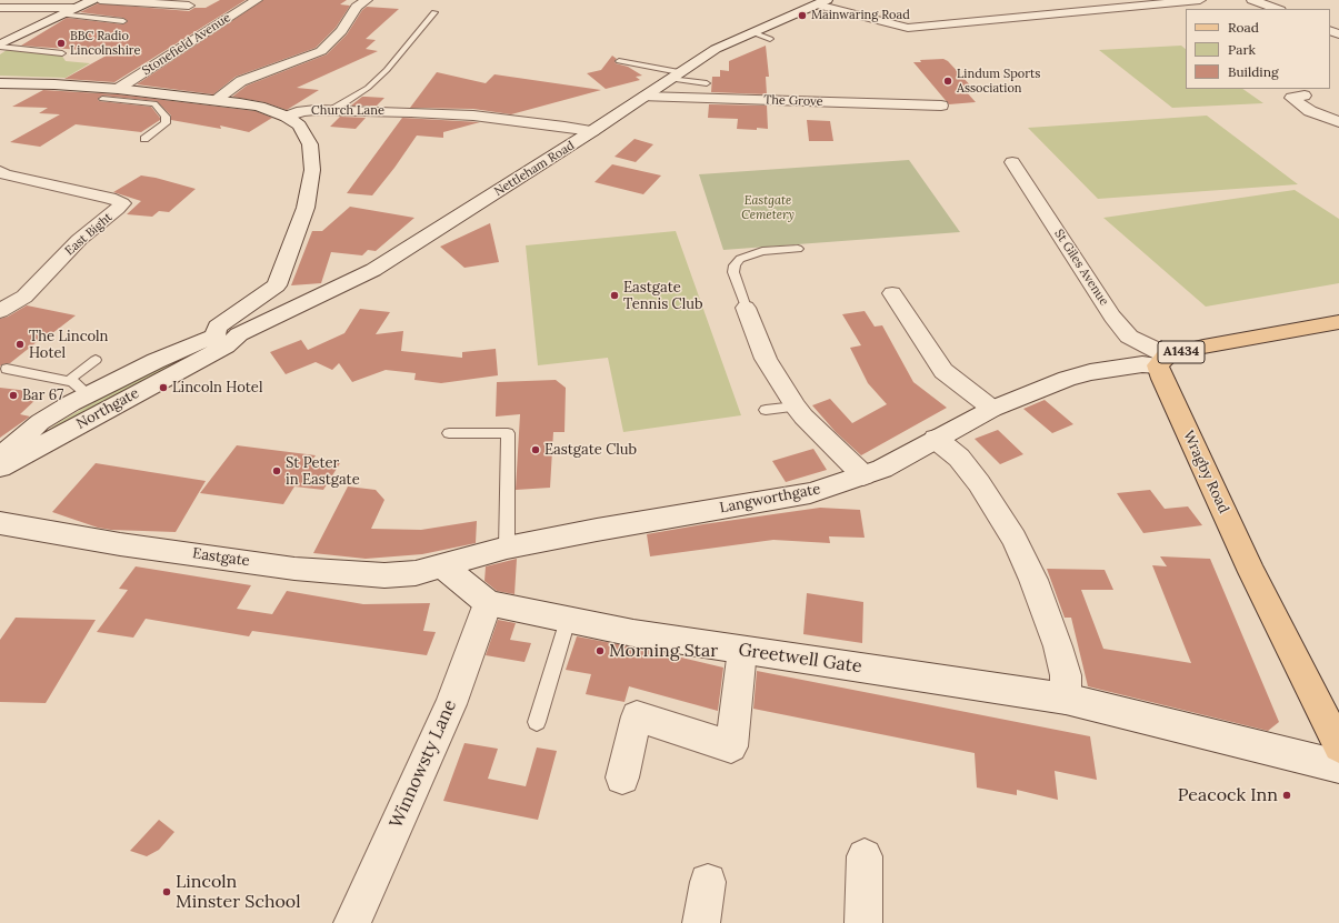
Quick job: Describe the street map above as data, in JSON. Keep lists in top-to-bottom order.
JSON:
{
  "streets": {
    "main road": ["A1434", "Wragby Road"],
    "street": [
      "Stonefield Avenue",
      "The Grove",
      "Church Lane",
      "Nettleham Road",
      "East Bight",
      "St Giles Avenue",
      "Northgate",
      "Langworthgate",
      "Eastgate",
      "Greetwell Gate",
      "Winnowsty Lane"
    ]
  },
  "crossings": [
    ["The Grove", "Nettleham Road"],
    ["Church Lane", "Nettleham Road"],
    ["Nettleham Road", "Northgate"],
    ["St Giles Avenue", "A1434"],
    ["St Giles Avenue", "Wragby Road"],
    ["St Giles Avenue", "Langworthgate"],
    ["A1434", "Wragby Road"],
    ["A1434", "Langworthgate"],
    ["Wragby Road", "Langworthgate"],
    ["Langworthgate", "Eastgate"],
    ["Langworthgate", "Greetwell Gate"],
    ["Eastgate", "Greetwell Gate"],
    ["Greetwell Gate", "Winnowsty Lane"]
  ],
  "parks": ["Eastgate Cemetery"],
  "places": [
    "Mainwaring Road",
    "BBC Radio Lincolnshire",
    "Lindum Sports Association",
    "Eastgate Tennis Club",
    "The Lincoln Hotel",
    "Lincoln Hotel",
    "Bar 67",
    "Eastgate Club",
    "St Peter in Eastgate",
    "Morning Star",
    "Peacock Inn",
    "Lincoln Minster School"
  ],
  "legend": ["Road", "Park", "Building"]
}
